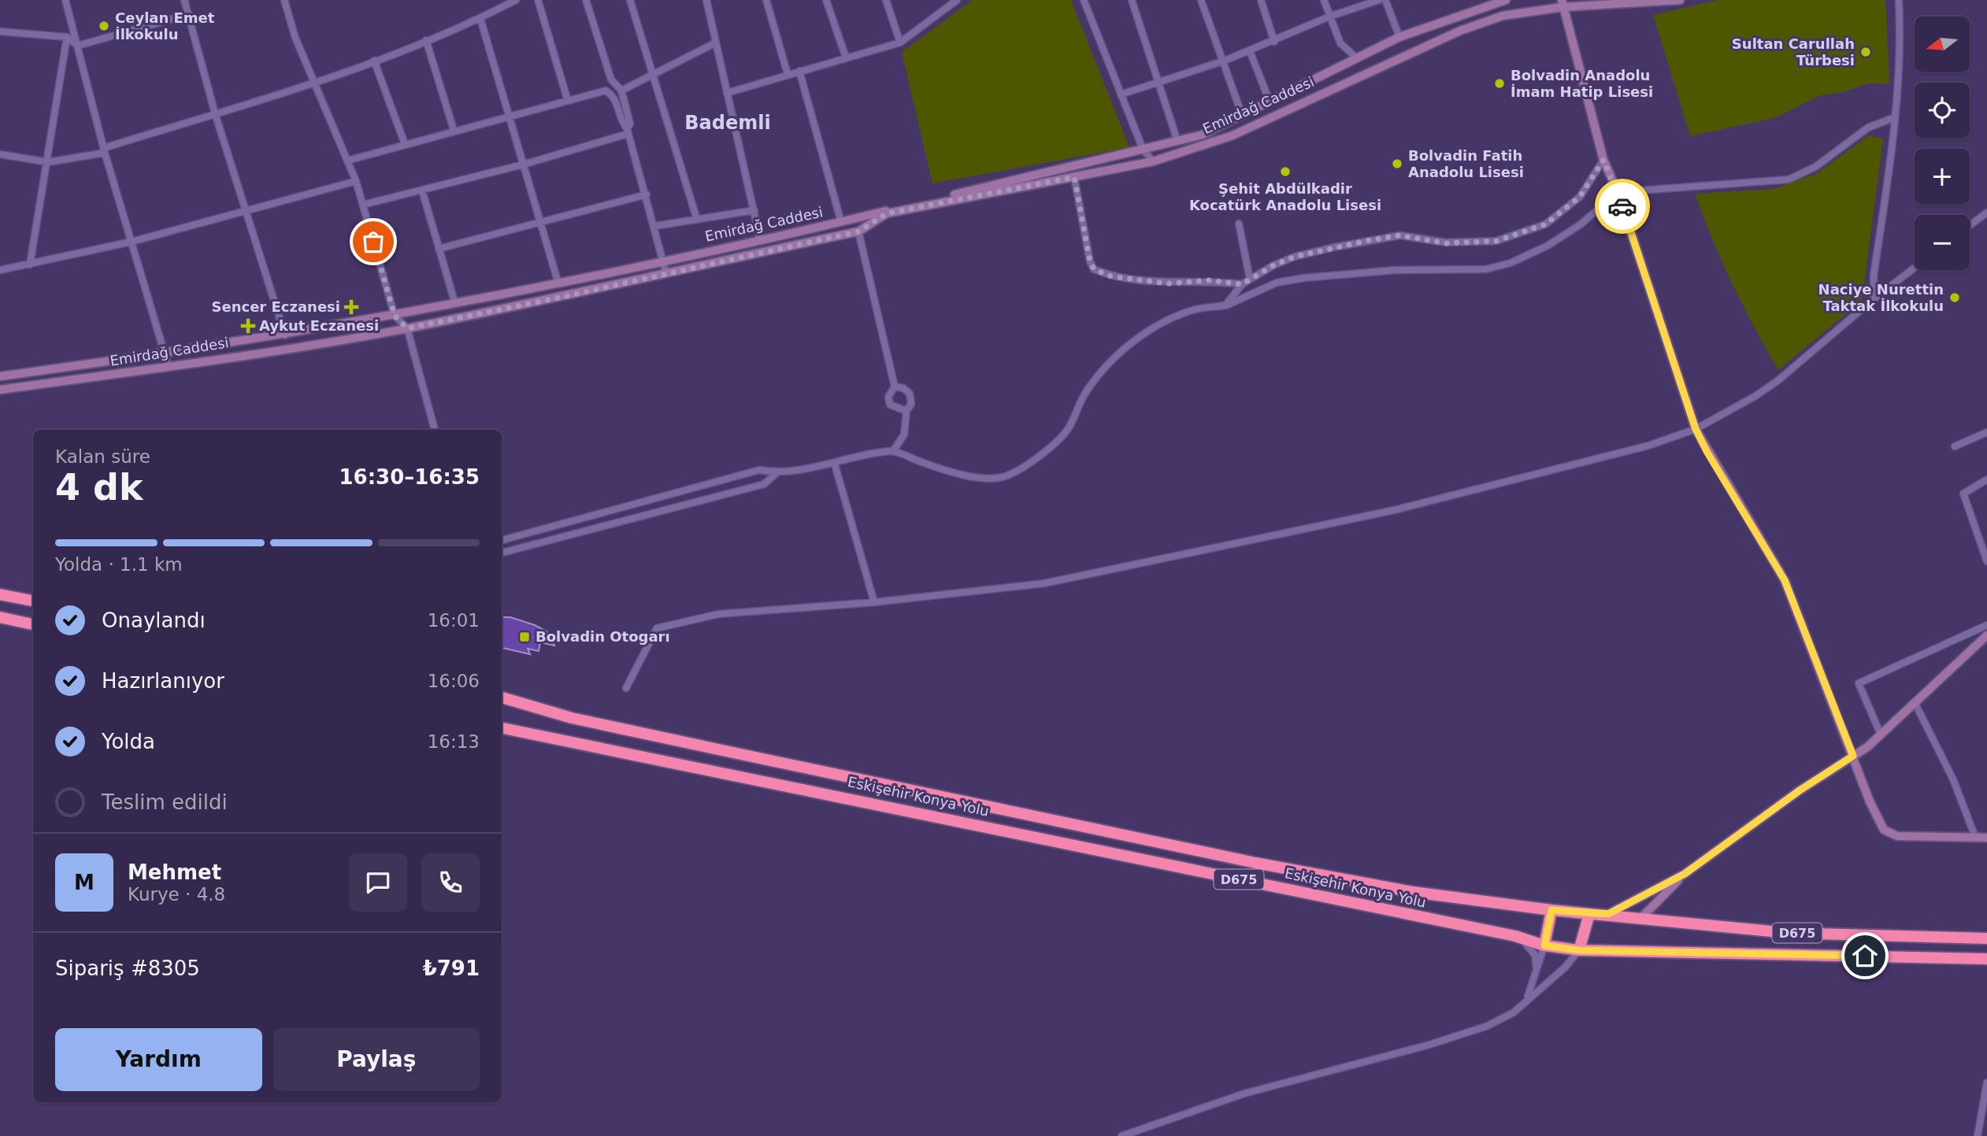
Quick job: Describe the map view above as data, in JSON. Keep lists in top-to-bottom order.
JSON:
{
  "streets": {
    "highway": ["Eskişehir Konya Yolu", "D675"],
    "main road": ["Emirdağ Caddesi"]
  },
  "districts": ["Bademli"],
  "places": {
    "other": [
      "Ceylan Emet İlkokulu",
      "Sultan Carullah Türbesi",
      "Bolvadin Anadolu İmam Hatip Lisesi",
      "Bolvadin Fatih Anadolu Lisesi",
      "Şehit Abdülkadir Kocatürk Anadolu Lisesi",
      "Naciye Nurettin Taktak İlkokulu"
    ],
    "health": ["Sencer Eczanesi", "Aykut Eczanesi"],
    "transit": ["Bolvadin Otogarı"]
  },
  "north": "left",
  "page": {
    "map_buttons": ["+", "−"],
    "heading": ["4 dk", "Kalan süre", "16:30–16:35"],
    "panel": [
      "Mehmet",
      "Kurye · 4.8",
      "Sipariş #8305",
      "₺791"
    ],
    "bar": "Yolda · 1.1 km",
    "list": [
      ["Onaylandı", "16:01"],
      ["Hazırlanıyor", "16:06"],
      ["Yolda", "16:13"],
      "Teslim edildi"
    ],
    "round": "M",
    "buttons": ["Yardım", "Paylaş"]
  }
}
